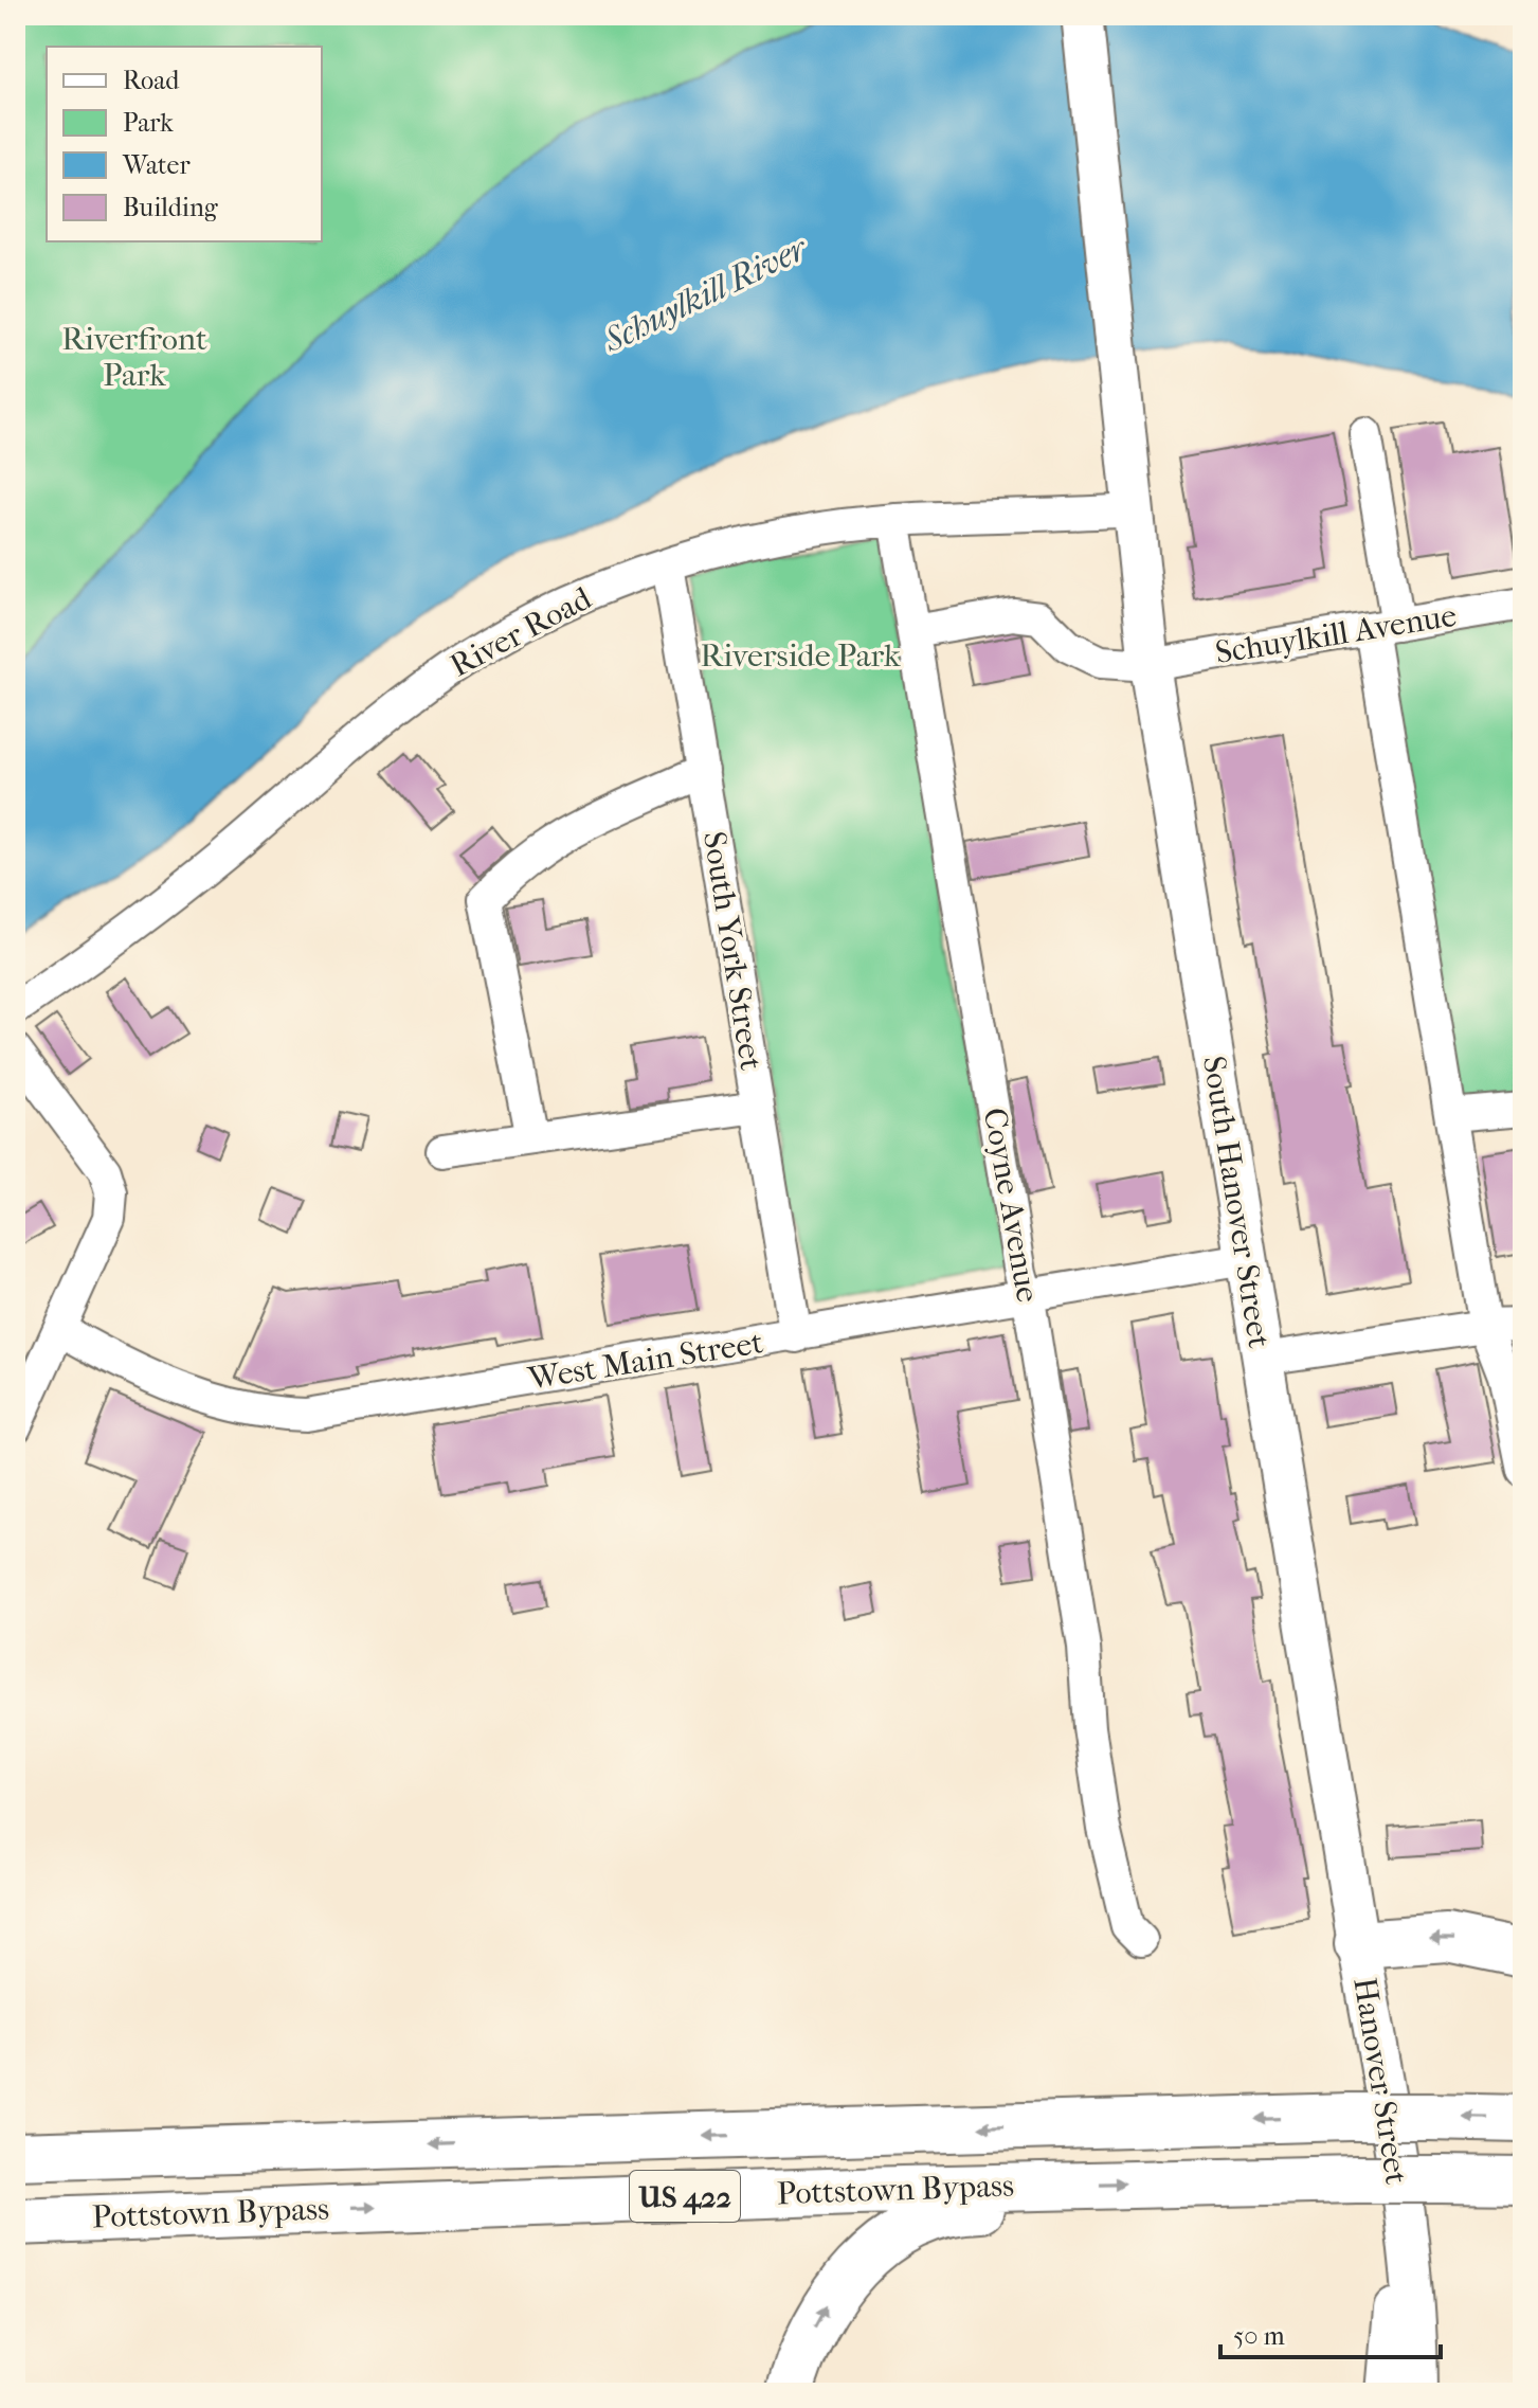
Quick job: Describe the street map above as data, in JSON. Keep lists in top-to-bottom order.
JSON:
{
  "streets": {
    "highway": ["Pottstown Bypass", "US 422"],
    "main road": ["South Hanover Street", "Hanover Street"],
    "street": [
      "River Road",
      "Schuylkill Avenue",
      "South York Street",
      "Coyne Avenue",
      "West Main Street"
    ]
  },
  "crossings": [
    ["River Road", "South York Street"],
    ["River Road", "South Hanover Street"],
    ["River Road", "Coyne Avenue"],
    ["Schuylkill Avenue", "South Hanover Street"],
    ["Schuylkill Avenue", "Coyne Avenue"],
    ["South York Street", "West Main Street"],
    ["South Hanover Street", "West Main Street"],
    ["South Hanover Street", "Hanover Street"],
    ["Coyne Avenue", "West Main Street"]
  ],
  "water": ["Schuylkill River"],
  "parks": ["Riverfront Park", "Riverside Park"],
  "legend": [
    "Road",
    "Park",
    "Water",
    "Building"
  ],
  "scale_bar": "50 m"
}
